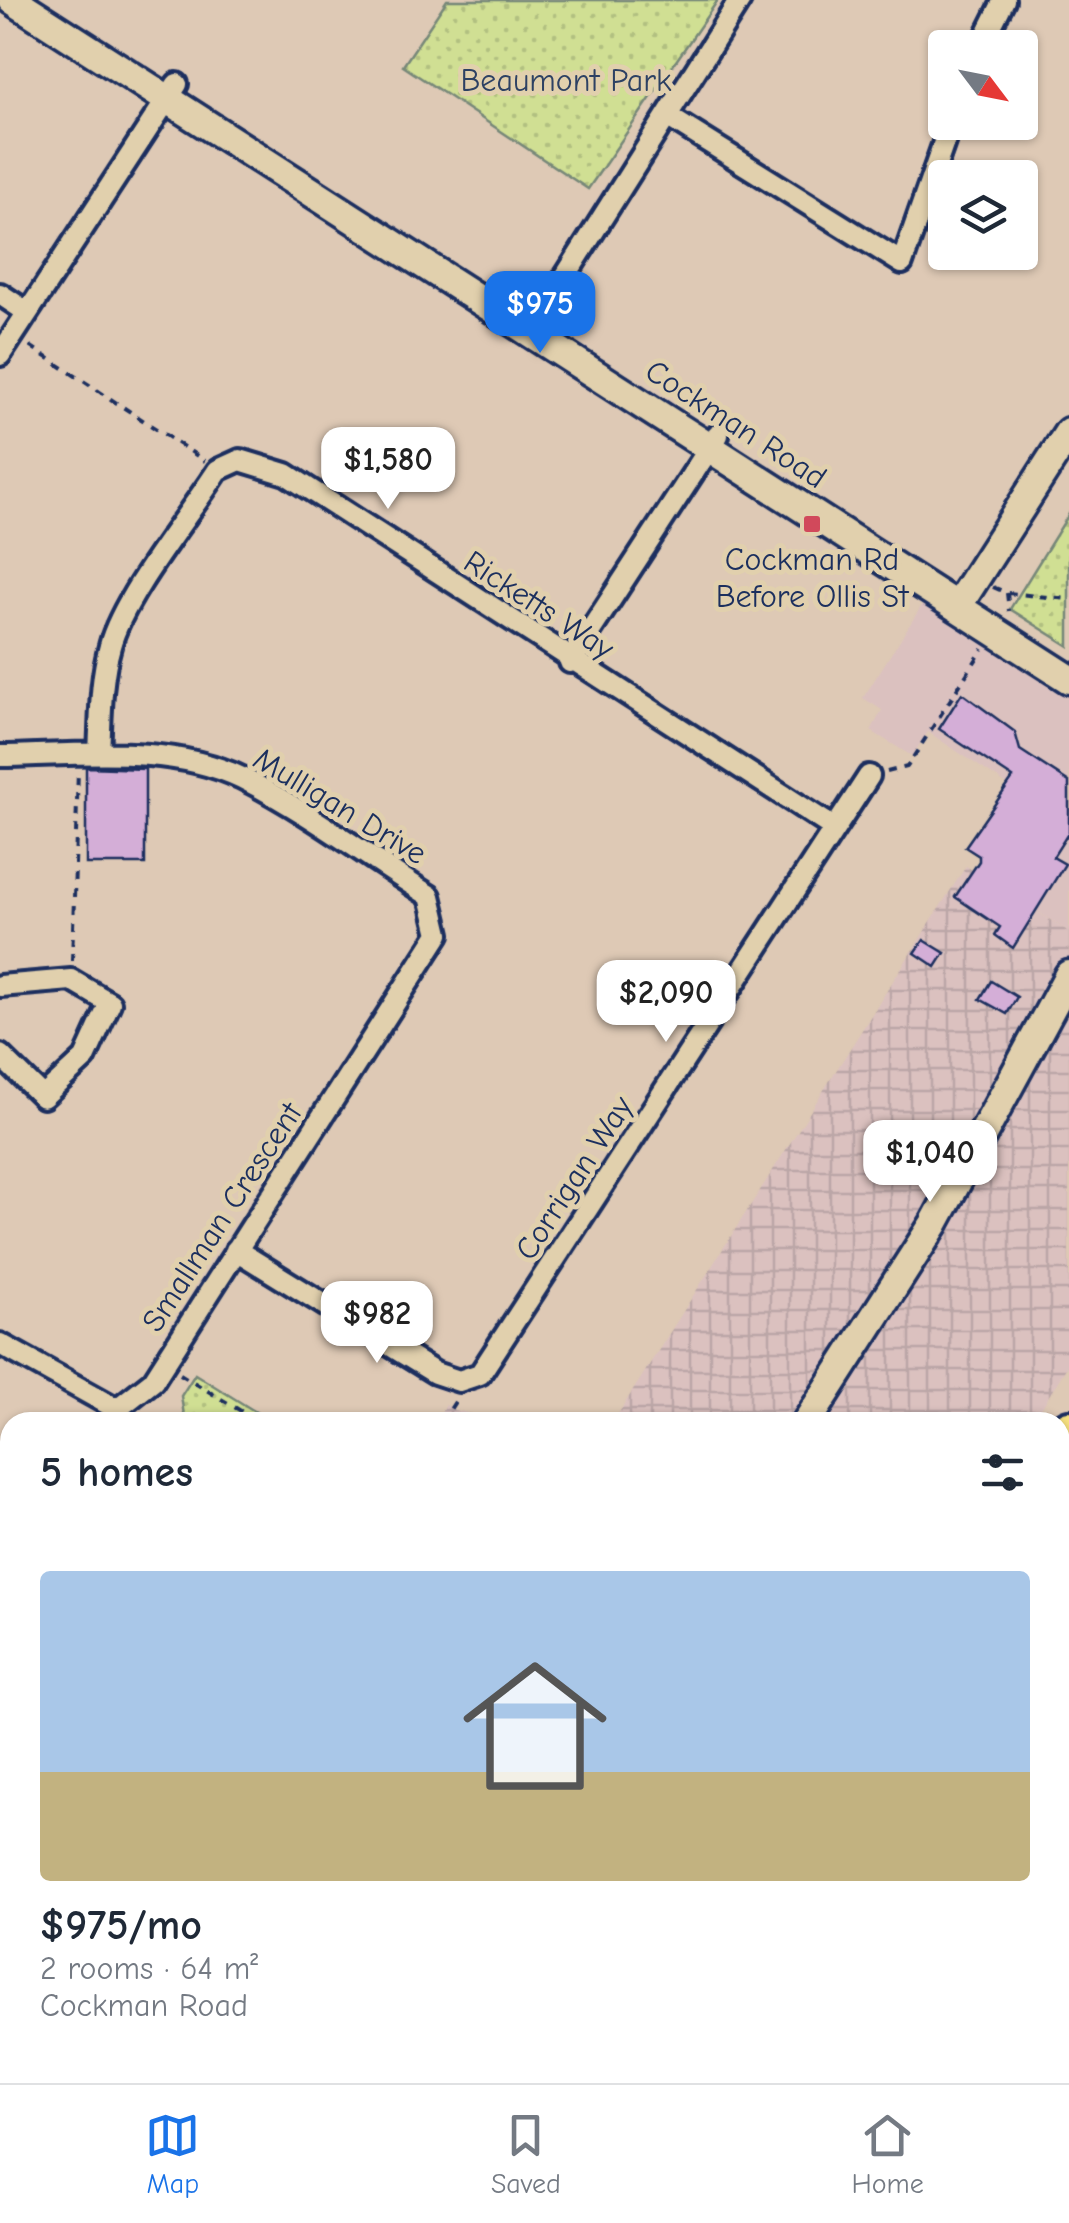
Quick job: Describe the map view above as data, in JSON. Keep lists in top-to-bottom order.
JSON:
{
  "streets": {
    "main road": ["Cockman Road"],
    "street": [
      "Ricketts Way",
      "Mulligan Drive",
      "Corrigan Way",
      "Smallman Crescent"
    ]
  },
  "crossings": [
    ["Ricketts Way", "Corrigan Way"],
    ["Mulligan Drive", "Smallman Crescent"],
    ["Corrigan Way", "Smallman Crescent"]
  ],
  "parks": ["Beaumont Park"],
  "places": {
    "transit": ["Cockman Rd Before Ollis St"]
  },
  "north": "bottom right",
  "page": {
    "price": [
      "$975",
      "$1,580",
      "$2,090",
      "$1,040",
      "$982"
    ],
    "heading": "5 homes",
    "list": [
      {
        "name": "$975/mo",
        "note": "2 rooms · 64 m² · Cockman Road"
      }
    ],
    "tabs": ["Map", "Saved", "Home"]
  }
}
